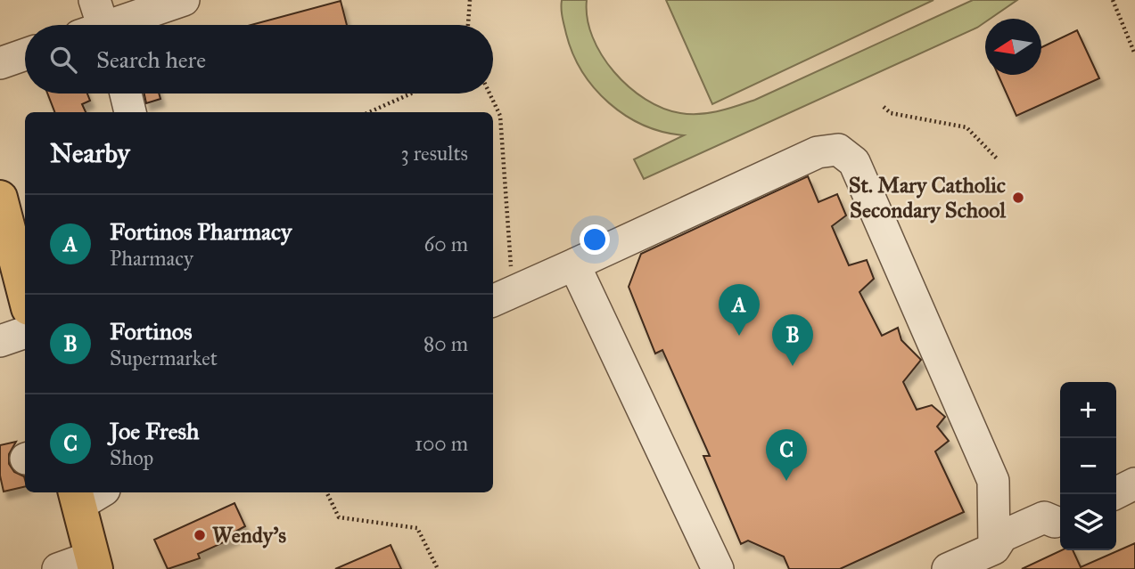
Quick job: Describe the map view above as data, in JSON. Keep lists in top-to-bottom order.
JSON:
{
  "places": ["St. Mary Catholic Secondary School", "Wendy's"],
  "north": "left",
  "page": {
    "search": "Search here",
    "heading": ["Nearby", "3 results"],
    "list": [
      {
        "mark": "A",
        "name": "Fortinos Pharmacy",
        "note": "Pharmacy",
        "value": "60 m"
      },
      {
        "mark": "B",
        "name": "Fortinos",
        "note": "Supermarket",
        "value": "80 m"
      },
      {
        "mark": "C",
        "name": "Joe Fresh",
        "note": "Shop",
        "value": "100 m"
      }
    ],
    "pins": ["A", "B", "C"],
    "map_buttons": ["+", "−"]
  }
}
